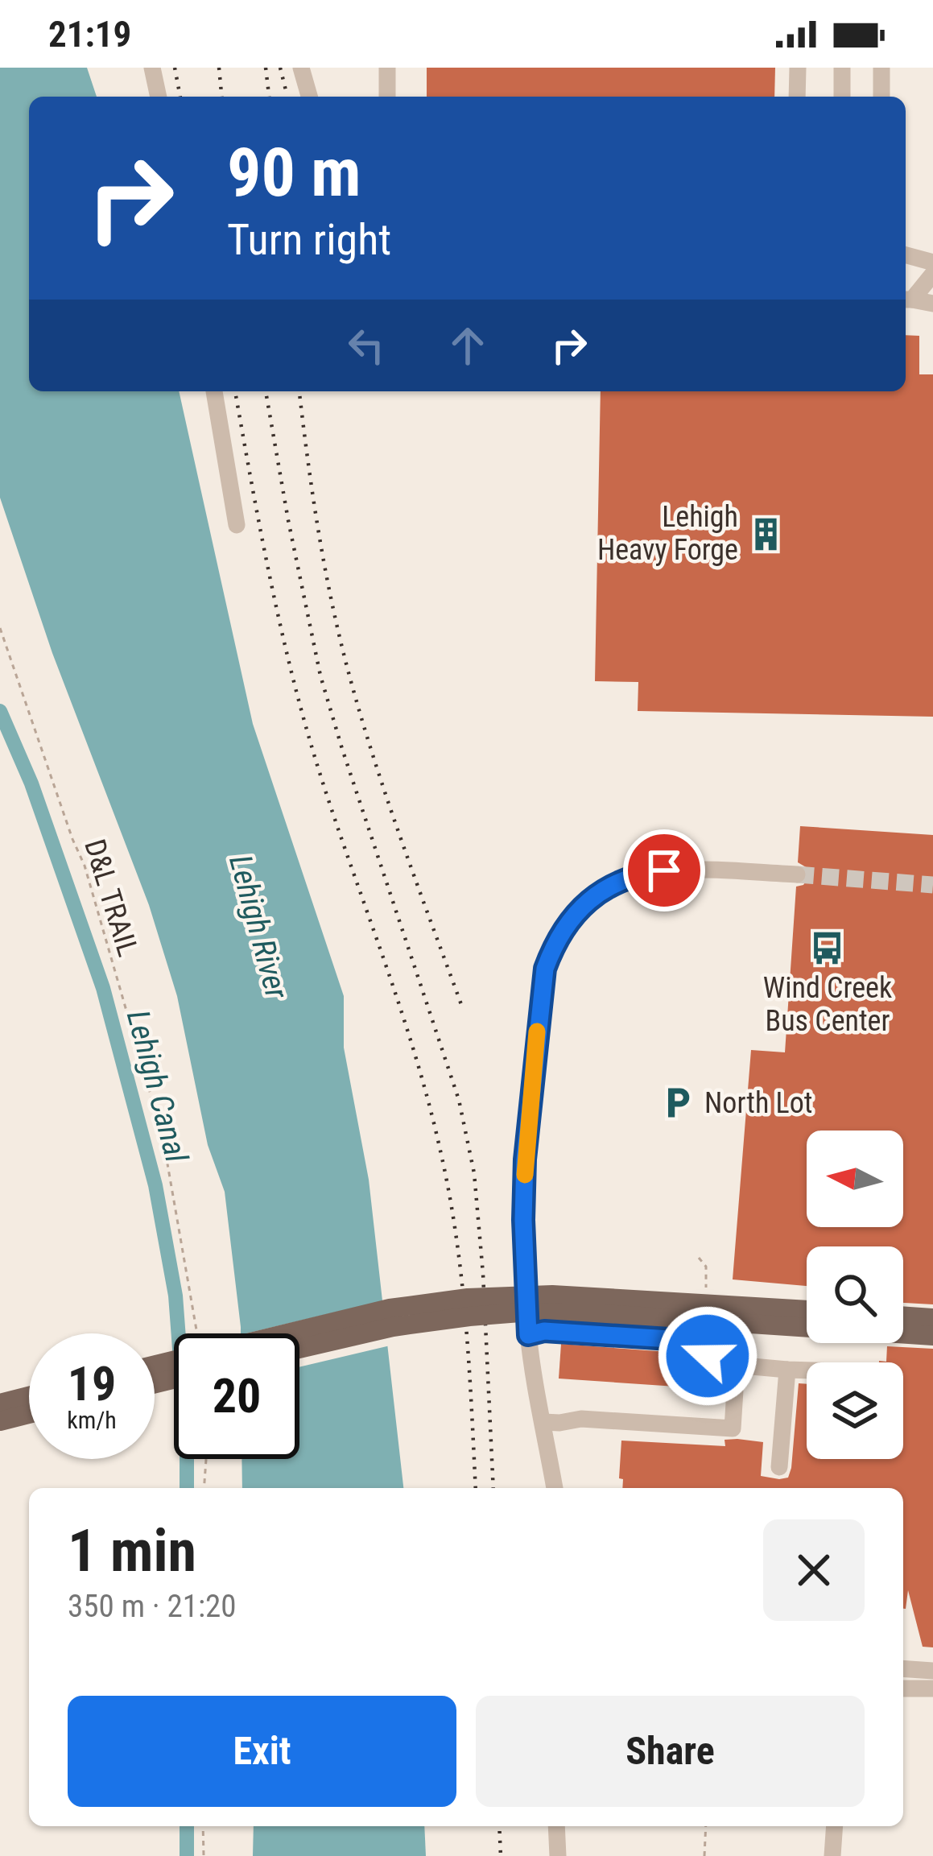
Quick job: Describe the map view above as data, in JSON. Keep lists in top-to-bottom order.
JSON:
{
  "streets": {
    "path": ["D&L TRAIL"]
  },
  "water": ["Lehigh River", "Lehigh Canal"],
  "places": {
    "building": ["Lehigh Heavy Forge"],
    "bus stop": ["Wind Creek Bus Center"],
    "parking": ["North Lot"]
  },
  "north": "left",
  "page": {
    "status": "21:19",
    "turn": ["90 m", "Turn right"],
    "speed": "19 km/h",
    "limit": "20",
    "heading": ["1 min", "350 m · 21:20"],
    "buttons": ["Exit", "Share"]
  }
}
